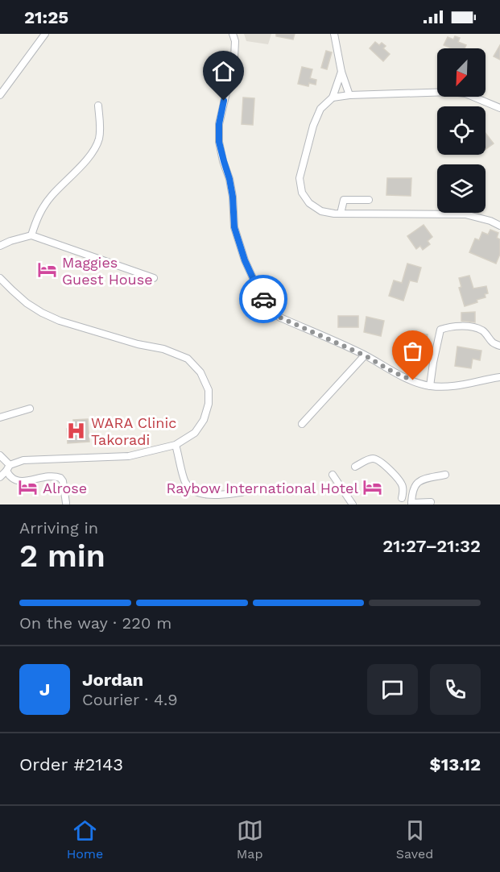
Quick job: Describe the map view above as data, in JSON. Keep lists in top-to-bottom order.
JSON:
{
  "places": {
    "hotel": ["Maggies Guest House", "Alrose", "Raybow International Hotel"],
    "hospital": ["WARA Clinic Takoradi"]
  },
  "north": "bottom left",
  "page": {
    "status": "21:25",
    "heading": ["2 min", "Arriving in", "21:27–21:32"],
    "panel": [
      "Jordan",
      "Courier · 4.9",
      "Order #2143",
      "$13.12"
    ],
    "bar": "On the way · 220 m",
    "round": "J",
    "tabs": ["Home", "Map", "Saved"]
  }
}
